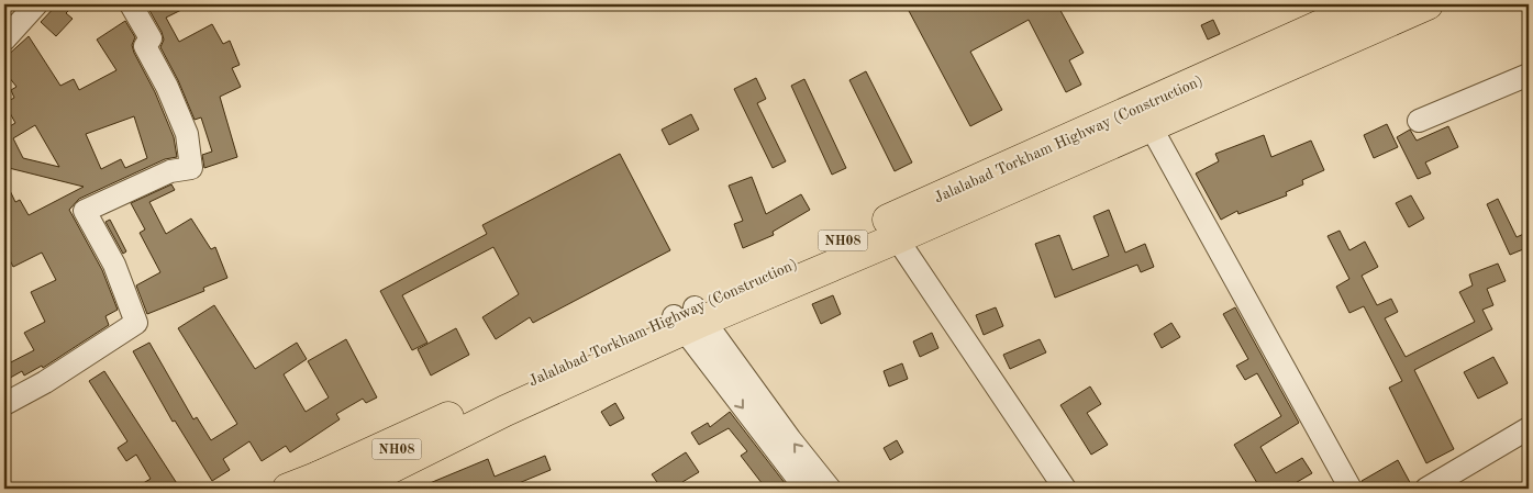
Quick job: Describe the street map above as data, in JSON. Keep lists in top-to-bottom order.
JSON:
{
  "streets": {
    "highway": ["Jalalabad Torkham Highway (Construction)", "NH08"]
  },
  "crossings": [
    ["Jalalabad Torkham Highway (Construction)", "NH08"]
  ]
}
